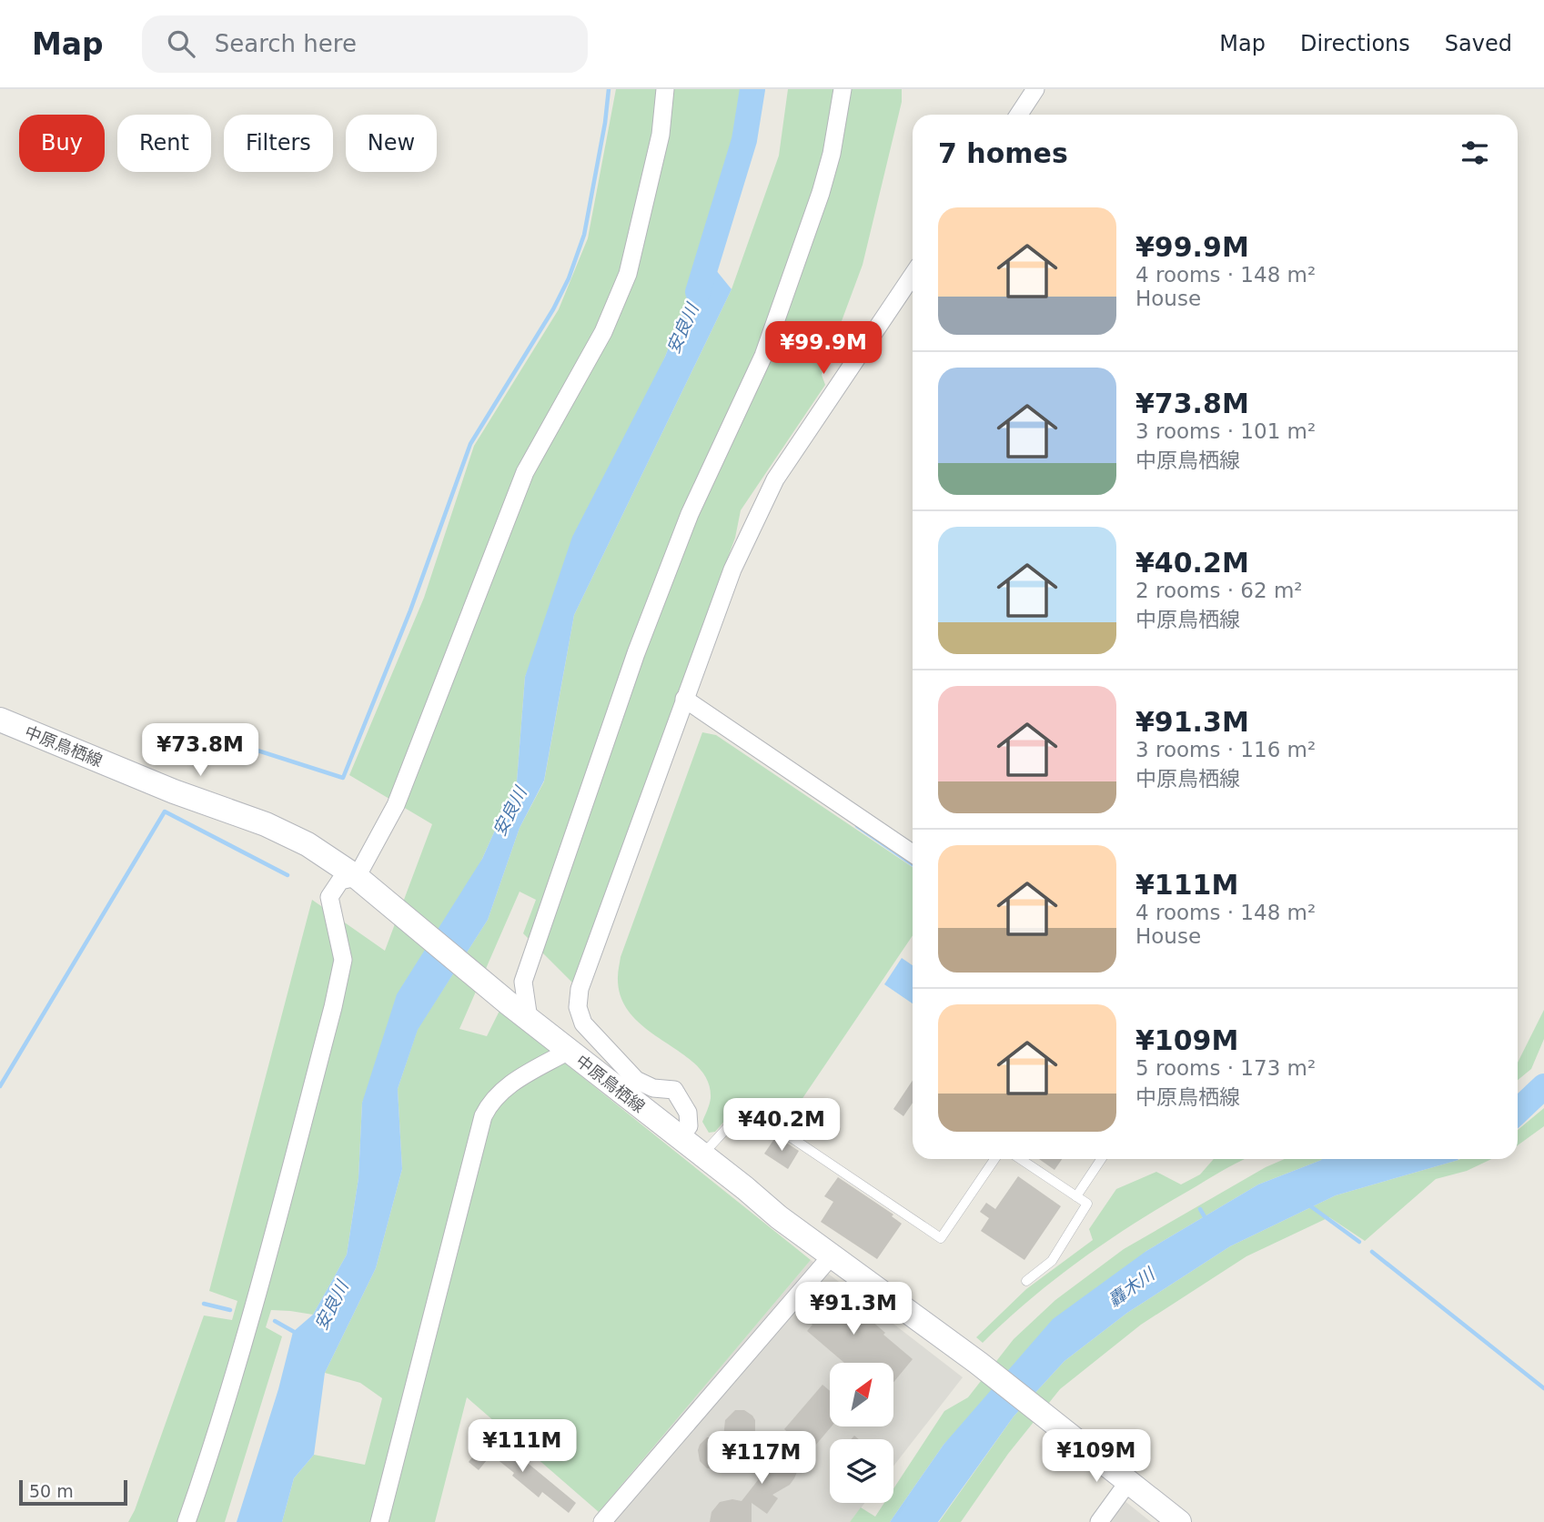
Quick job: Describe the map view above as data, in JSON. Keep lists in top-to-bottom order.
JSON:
{
  "streets": {
    "main road": ["中原鳥栖線"]
  },
  "water": ["安良川", "轟木川"],
  "scale_bar": "50 m",
  "north": "top right",
  "page": {
    "header": "Map",
    "search": "Search here",
    "nav": ["Map", "Directions", "Saved"],
    "chip": [
      "Buy",
      "Rent",
      "Filters",
      "New"
    ],
    "heading": "7 homes",
    "list": [
      {
        "name": "¥99.9M",
        "note": "4 rooms · 148 m² · House"
      },
      {
        "name": "¥73.8M",
        "note": "3 rooms · 101 m² · 中原鳥栖線"
      },
      {
        "name": "¥40.2M",
        "note": "2 rooms · 62 m² · 中原鳥栖線"
      },
      {
        "name": "¥91.3M",
        "note": "3 rooms · 116 m² · 中原鳥栖線"
      },
      {
        "name": "¥111M",
        "note": "4 rooms · 148 m² · House"
      },
      {
        "name": "¥109M",
        "note": "5 rooms · 173 m² · 中原鳥栖線"
      }
    ],
    "price": [
      "¥99.9M",
      "¥73.8M",
      "¥40.2M",
      "¥91.3M",
      "¥111M",
      "¥109M",
      "¥117M"
    ],
    "scale": "50 m"
  }
}
